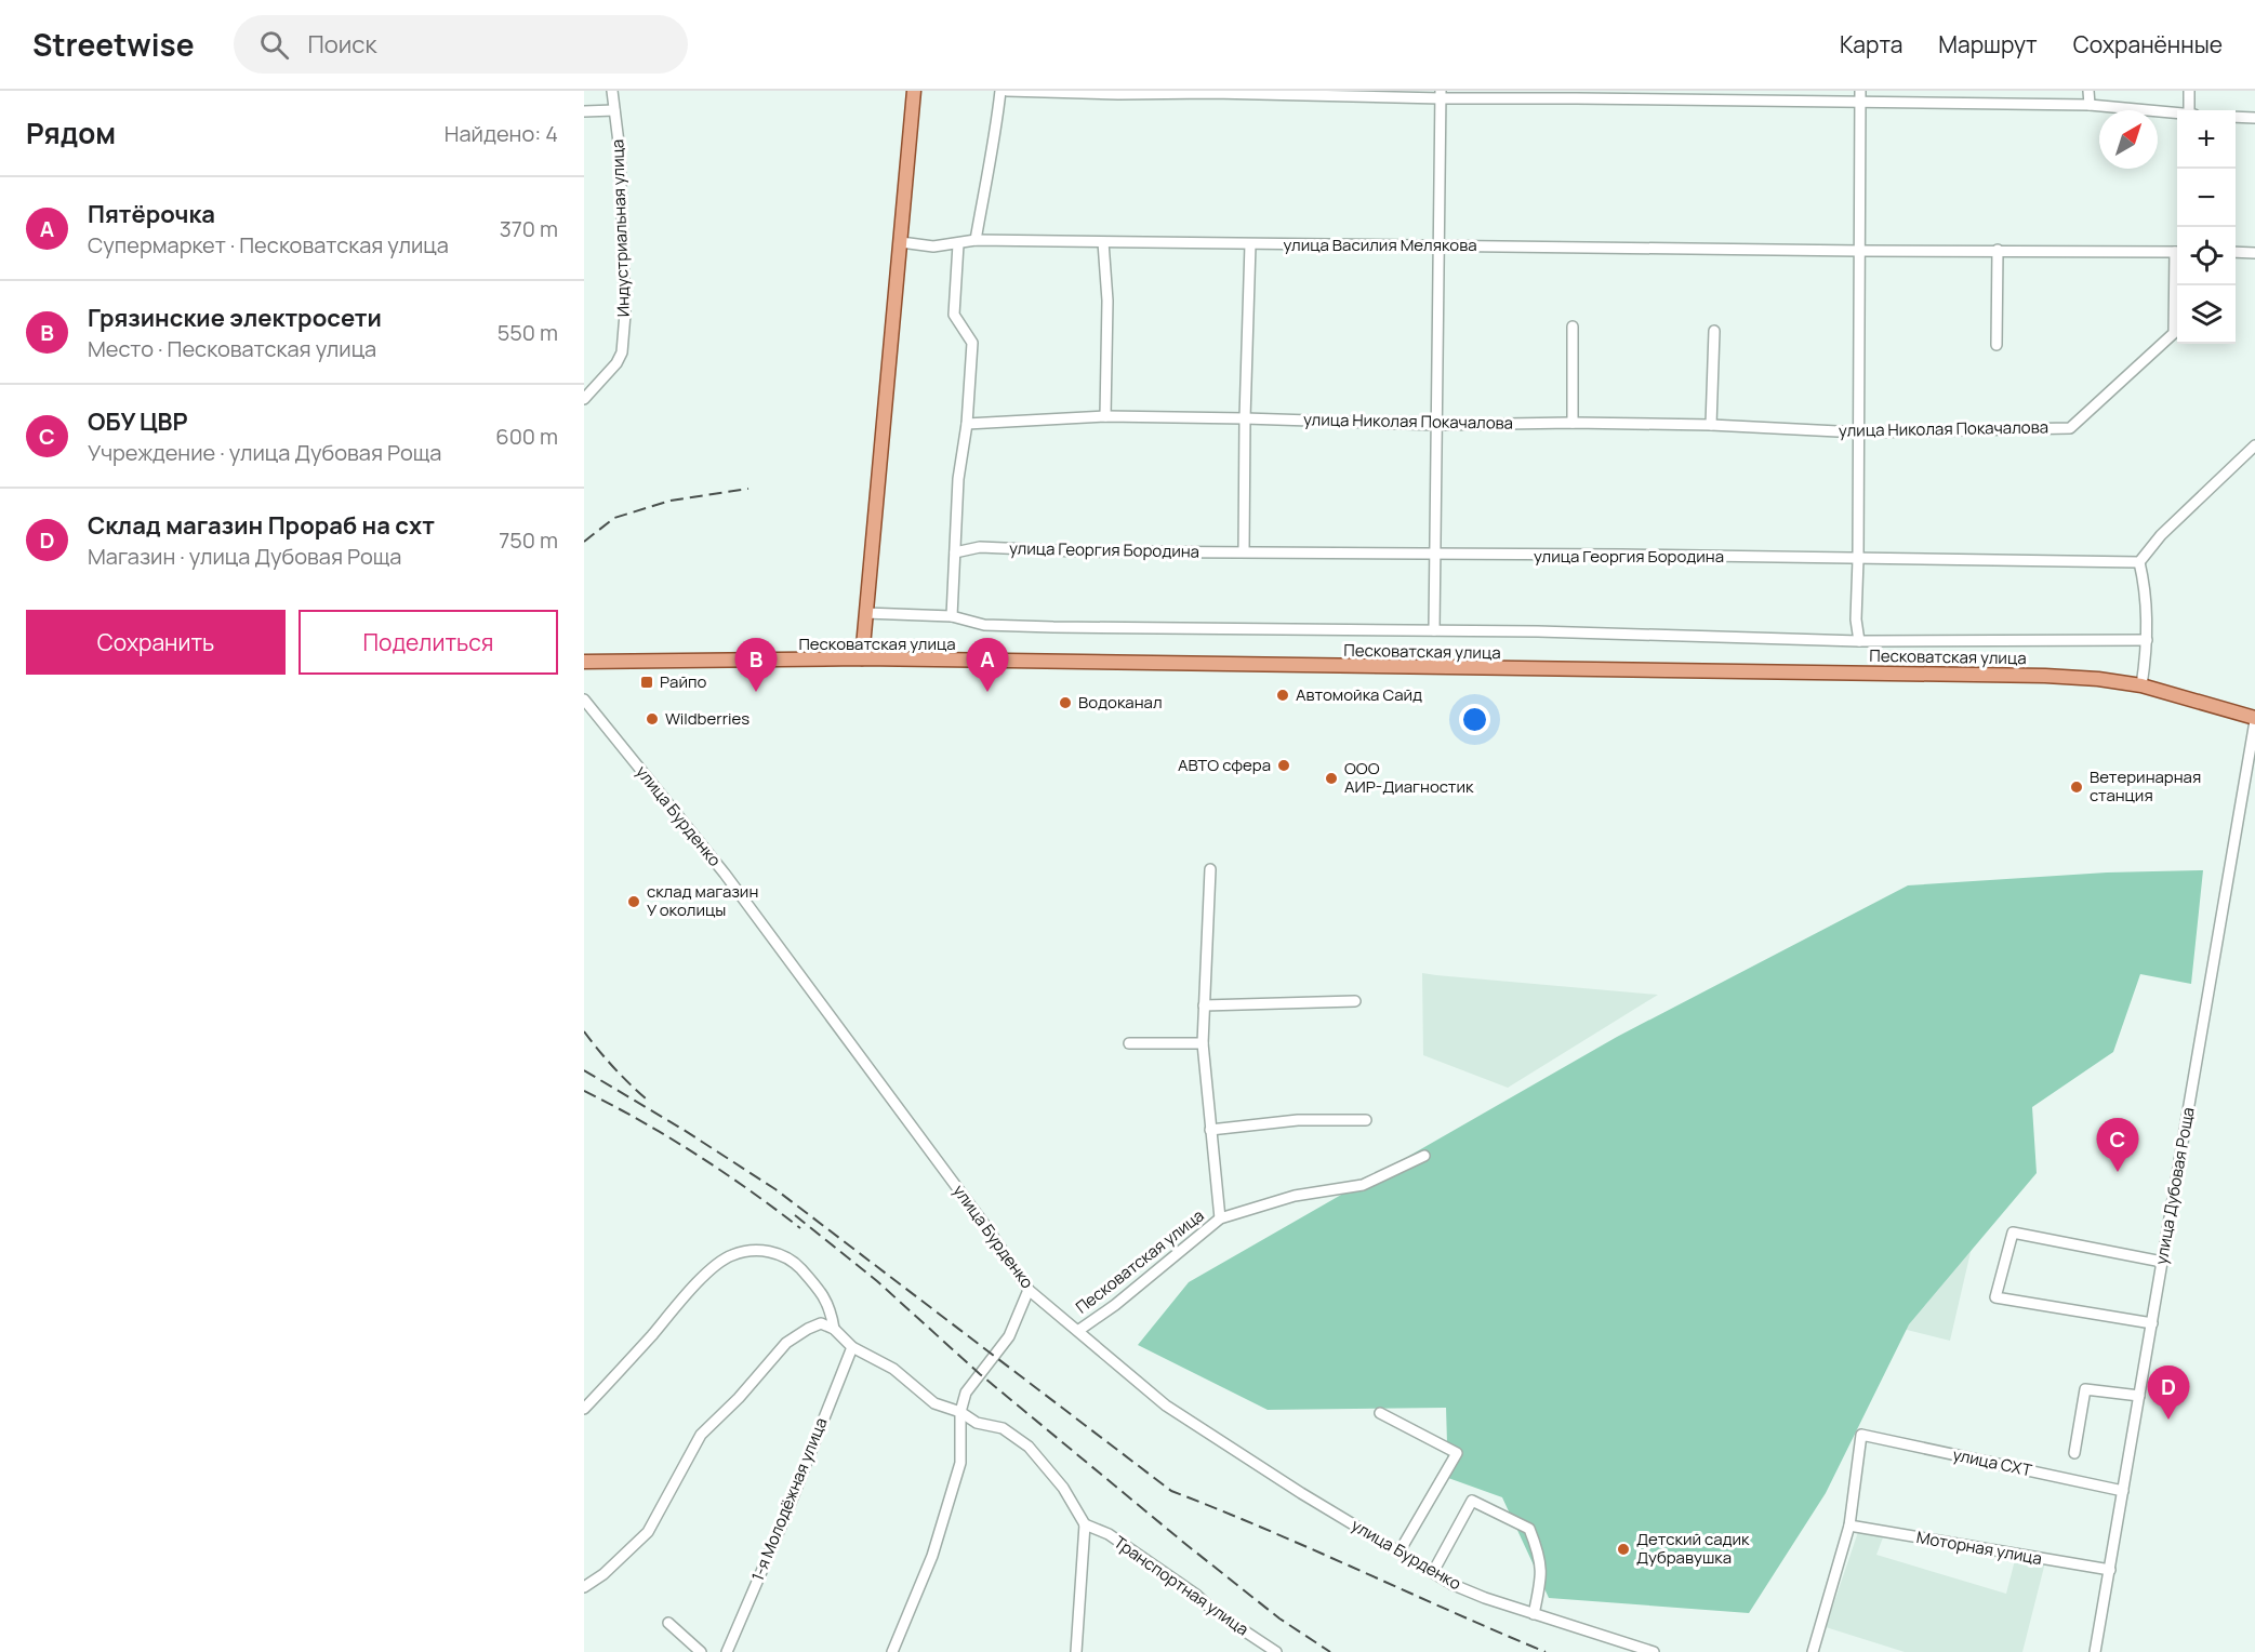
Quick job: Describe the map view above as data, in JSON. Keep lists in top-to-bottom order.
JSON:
{
  "streets": {
    "main road": ["Песковатская улица"],
    "street": [
      "Индустриальная улица",
      "улица Василия Мелякова",
      "улица Николая Покачалова",
      "улица Георгия Бородина",
      "улица Бурденко",
      "улица Дубовая Роща",
      "улица СХТ",
      "1-я Молодёжная улица",
      "Моторная улица",
      "Транспортная улица"
    ]
  },
  "crossings": [
    ["Песковатская улица", "улица Бурденко"],
    ["Песковатская улица", "улица Дубовая Роща"],
    ["улица Дубовая Роща", "улица СХТ"],
    ["улица Дубовая Роща", "Моторная улица"],
    ["улица СХТ", "Моторная улица"]
  ],
  "places": {
    "transit": ["Райпо"],
    "other": [
      "Автомойка Сайд",
      "Водоканал",
      "Wildberries",
      "АВТО сфера",
      "ООО АИР-Диагностик",
      "Ветеринарная станция",
      "склад магазин У околицы",
      "Детский садик Дубравушка"
    ]
  },
  "north": "top right",
  "page": {
    "header": "Streetwise",
    "search": "Поиск",
    "nav": ["Карта", "Маршрут", "Сохранённые"],
    "heading": ["Рядом", "Найдено: 4"],
    "map_buttons": ["+", "−"],
    "list": [
      {
        "mark": "A",
        "name": "Пятёрочка",
        "note": "Супермаркет · Песковатская улица",
        "value": "370 m"
      },
      {
        "mark": "B",
        "name": "Грязинские электросети",
        "note": "Место · Песковатская улица",
        "value": "550 m"
      },
      {
        "mark": "C",
        "name": "ОБУ ЦВР",
        "note": "Учреждение · улица Дубовая Роща",
        "value": "600 m"
      },
      {
        "mark": "D",
        "name": "Склад магазин Прораб на схт",
        "note": "Магазин · улица Дубовая Роща",
        "value": "750 m"
      }
    ],
    "buttons": ["Сохранить", "Поделиться"],
    "pins": [
      "A",
      "B",
      "C",
      "D"
    ]
  }
}
